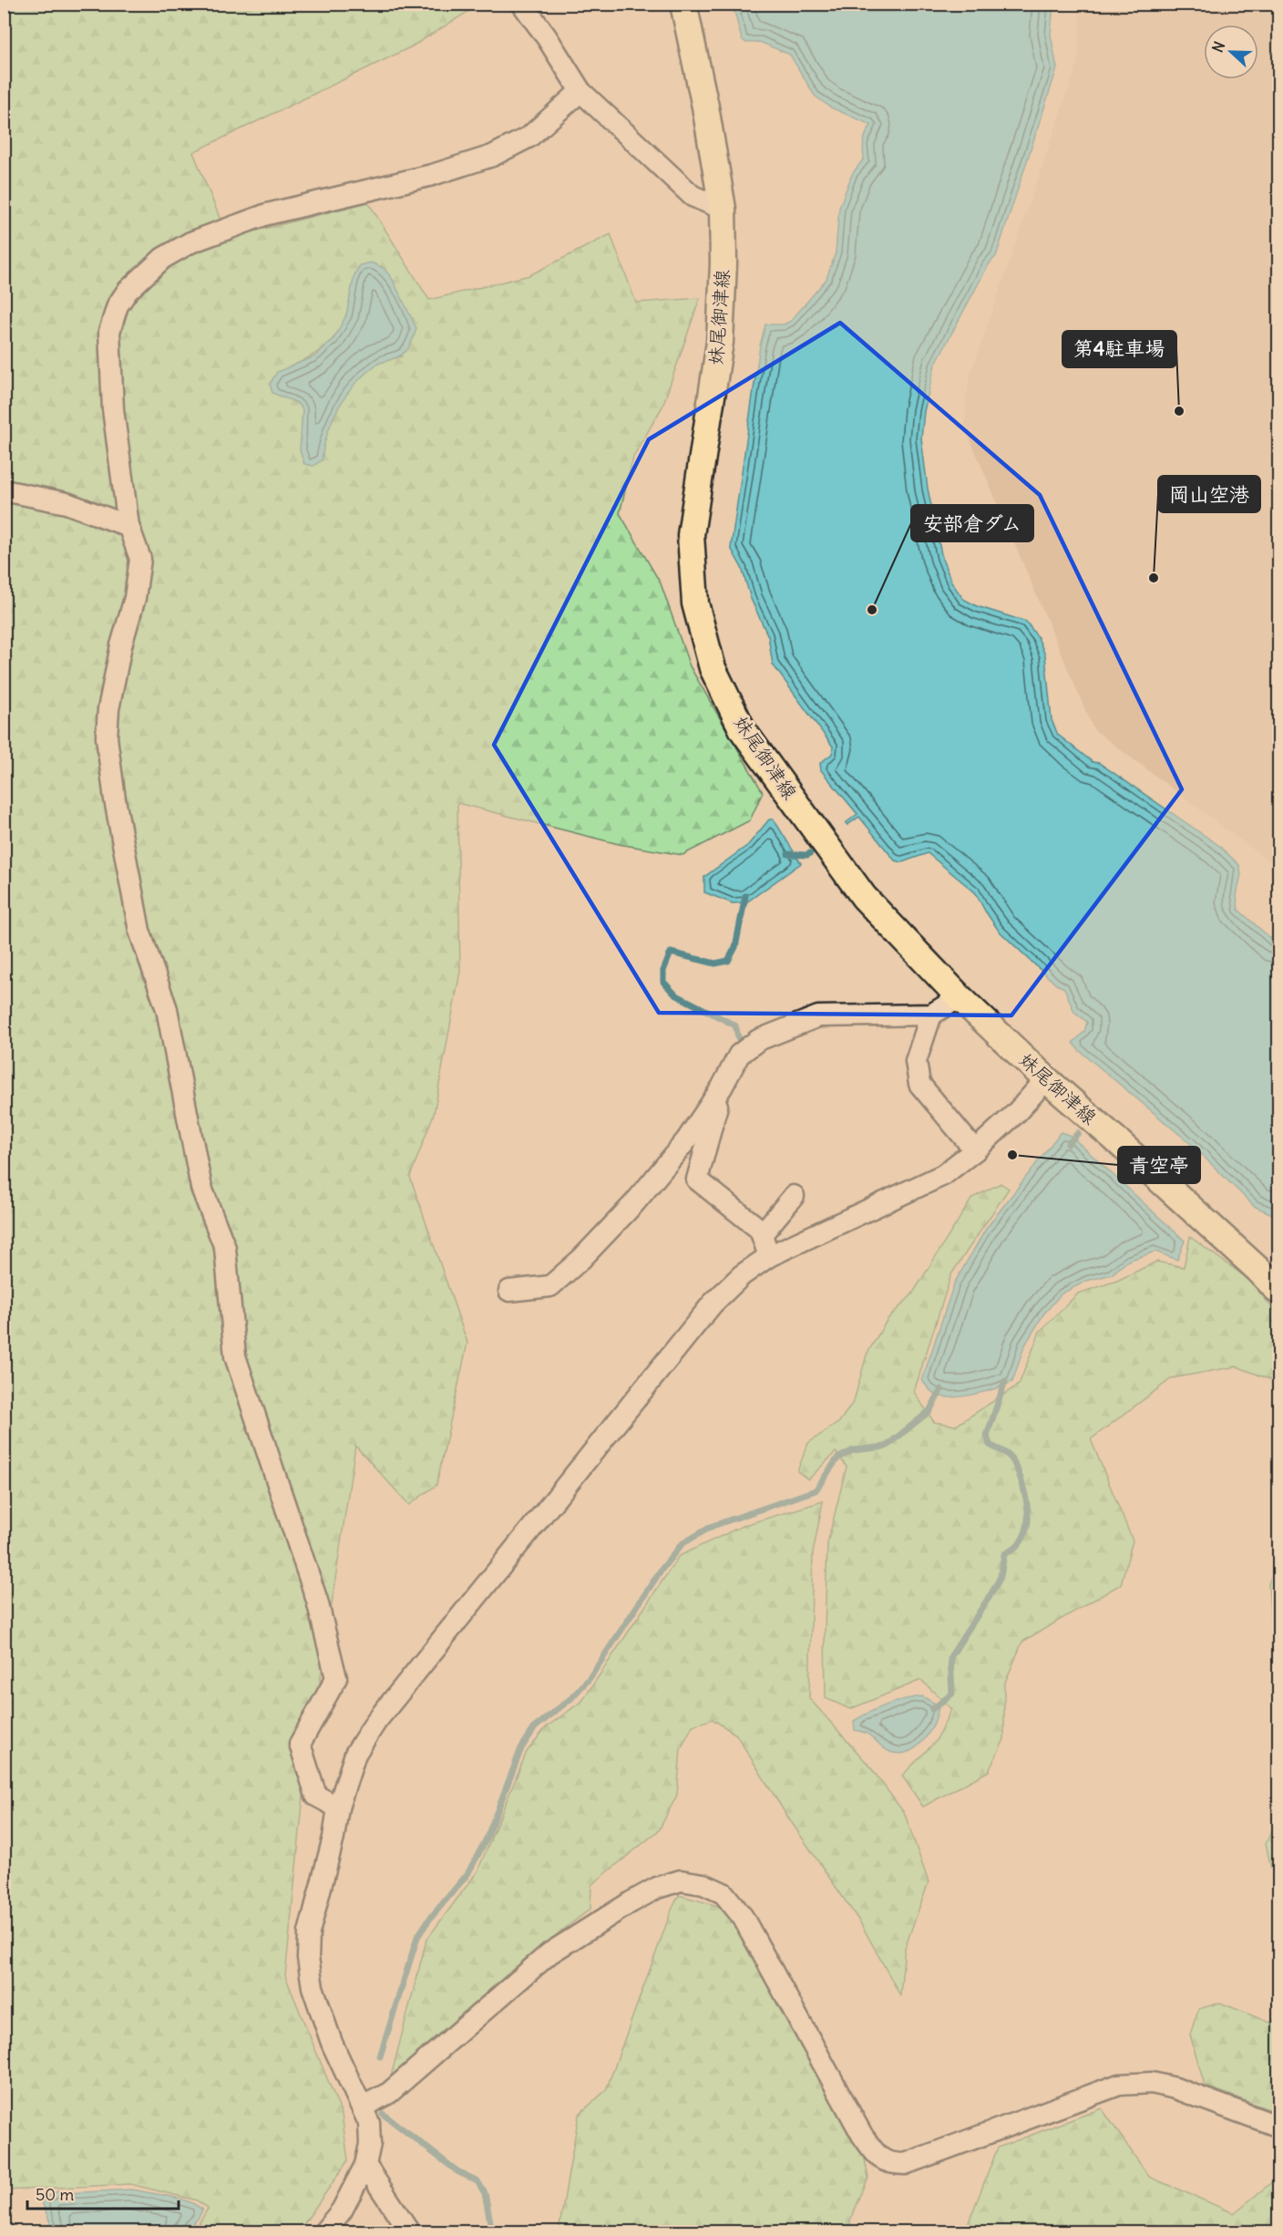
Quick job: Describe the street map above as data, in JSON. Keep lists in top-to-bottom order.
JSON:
{
  "streets": {
    "main road": ["妹尾御津線"]
  },
  "places": [
    "第4駐車場",
    "岡山空港",
    "安部倉ダム",
    "青空亭"
  ],
  "scale_bar": "50 m",
  "north": "left"
}
